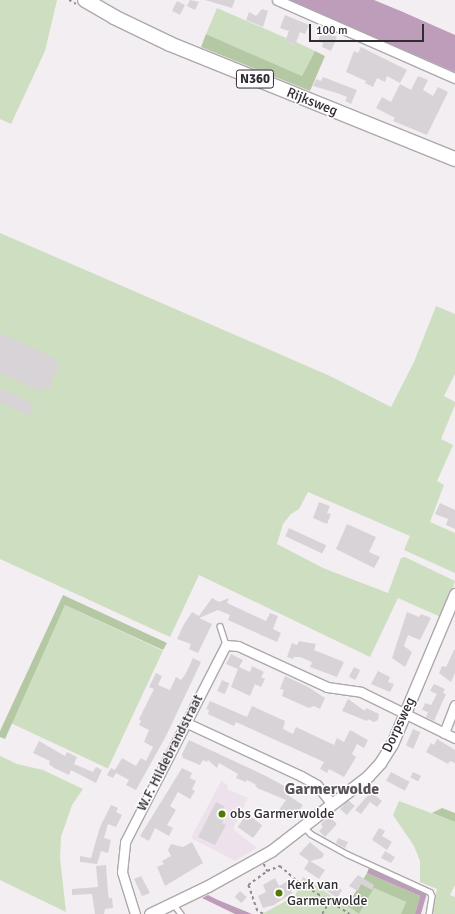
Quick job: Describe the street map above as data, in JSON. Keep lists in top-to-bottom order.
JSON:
{
  "streets": {
    "main road": ["N360", "Rijksweg"],
    "street": ["Dorpsweg", "W.F. Hildebrandstraat"]
  },
  "districts": ["Garmerwolde"],
  "places": ["obs Garmerwolde", "Kerk van Garmerwolde"],
  "scale_bar": "100 m"
}
